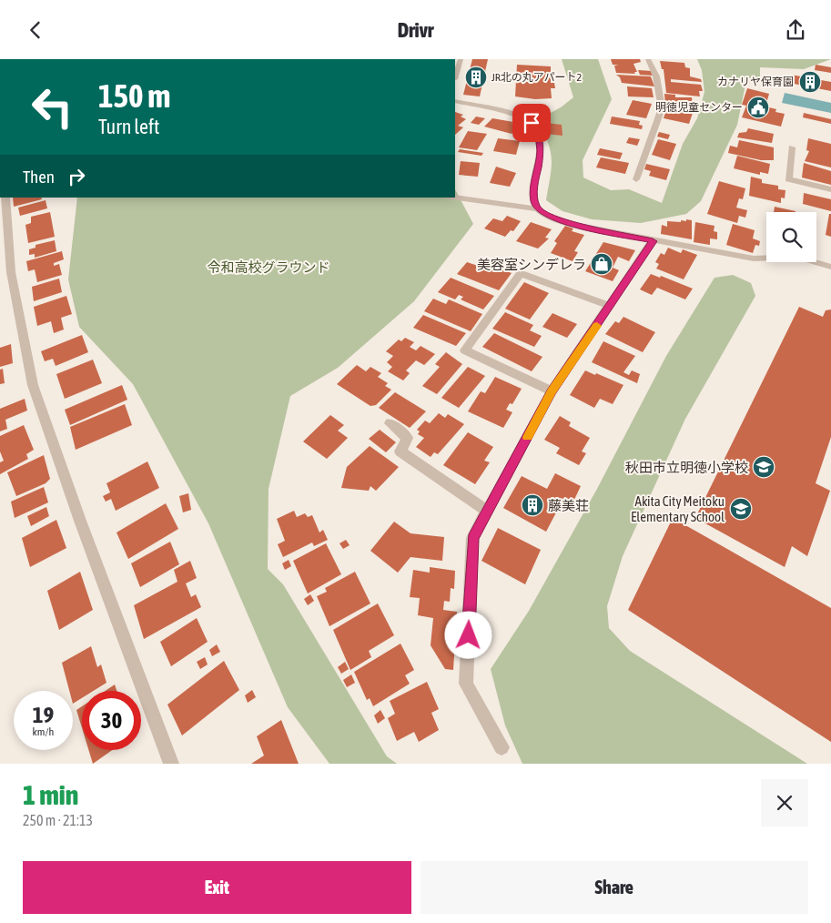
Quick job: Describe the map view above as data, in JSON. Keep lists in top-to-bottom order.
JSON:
{
  "parks": ["令和高校グラウンド"],
  "places": {
    "building": ["JR北の丸アパート2", "カナリヤ保育園", "藤美荘"],
    "public building": ["明徳児童センター"],
    "shop": ["美容室シンデレラ"],
    "school or university": ["秋田市立明徳小学校", "Akita City Meitoku Elementary School"]
  },
  "page": {
    "header": "Drivr",
    "turn": ["150 m", "Turn left"],
    "then": "Then",
    "speed": "19 km/h",
    "limit": "30",
    "heading": ["1 min", "250 m · 21:13"],
    "buttons": ["Exit", "Share"]
  }
}
